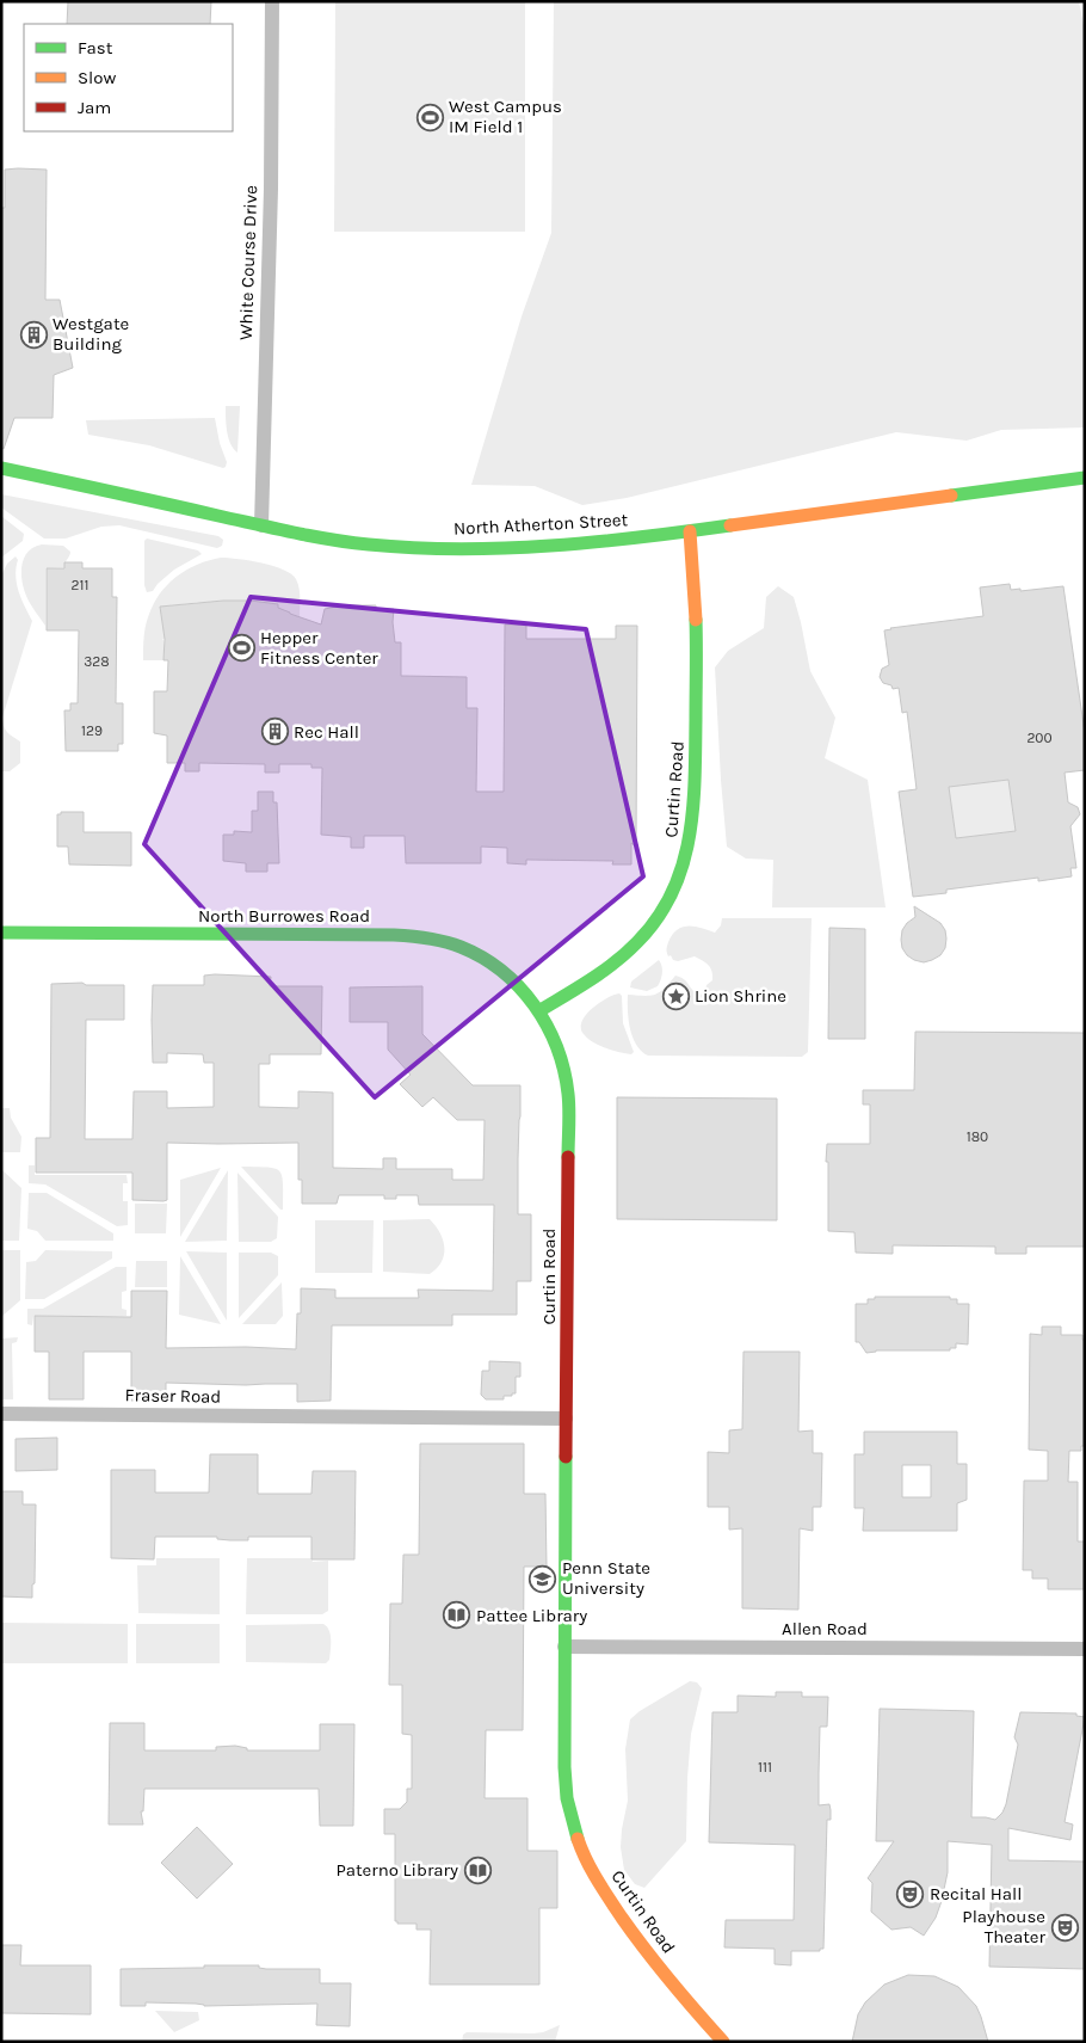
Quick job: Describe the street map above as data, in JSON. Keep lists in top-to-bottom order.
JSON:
{
  "streets": {
    "street": [
      "White Course Drive",
      "North Atherton Street",
      "Curtin Road",
      "North Burrowes Road",
      "Fraser Road",
      "Allen Road"
    ]
  },
  "crossings": [
    ["White Course Drive", "North Atherton Street"],
    ["North Atherton Street", "Curtin Road"],
    ["Curtin Road", "North Burrowes Road"],
    ["Curtin Road", "Fraser Road"],
    ["Curtin Road", "Allen Road"]
  ],
  "places": {
    "sports": ["West Campus IM Field 1", "Hepper Fitness Center"],
    "building": ["Westgate Building", "Rec Hall"],
    "place": ["Lion Shrine"],
    "school or university": ["Penn State University"],
    "library": ["Pattee Library", "Paterno Library"],
    "theatre": ["Recital Hall", "Playhouse Theater"]
  },
  "house_numbers": [
    "211",
    "328",
    "129",
    "200",
    "180",
    "111"
  ],
  "legend": ["Fast", "Slow", "Jam"]
}
